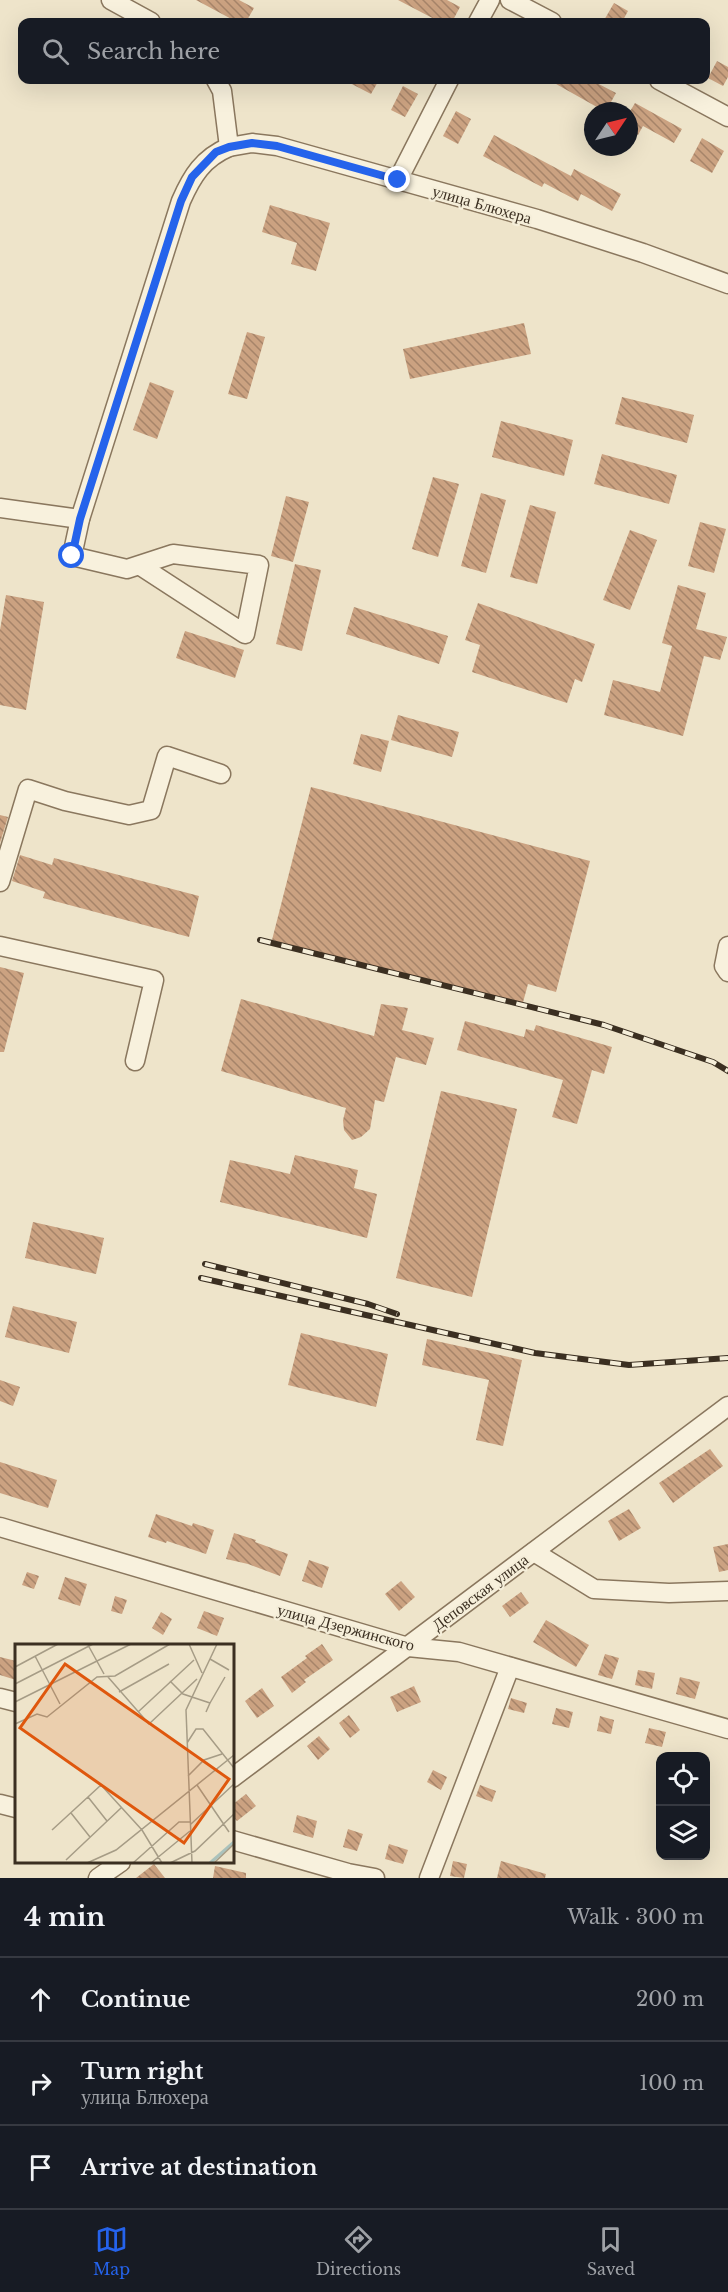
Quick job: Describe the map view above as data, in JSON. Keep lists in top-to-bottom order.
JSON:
{
  "streets": {
    "street": ["улица Блюхера", "Деповская улица", "улица Дзержинского"]
  },
  "crossings": [
    ["Деповская улица", "улица Дзержинского"]
  ],
  "north": "top right",
  "page": {
    "search": "Search here",
    "heading": ["4 min", "Walk · 300 m"],
    "list": [
      ["Continue", "200 m"],
      ["Turn right", "улица Блюхера", "100 m"],
      "Arrive at destination"
    ],
    "nav": ["Map", "Directions", "Saved"]
  }
}
